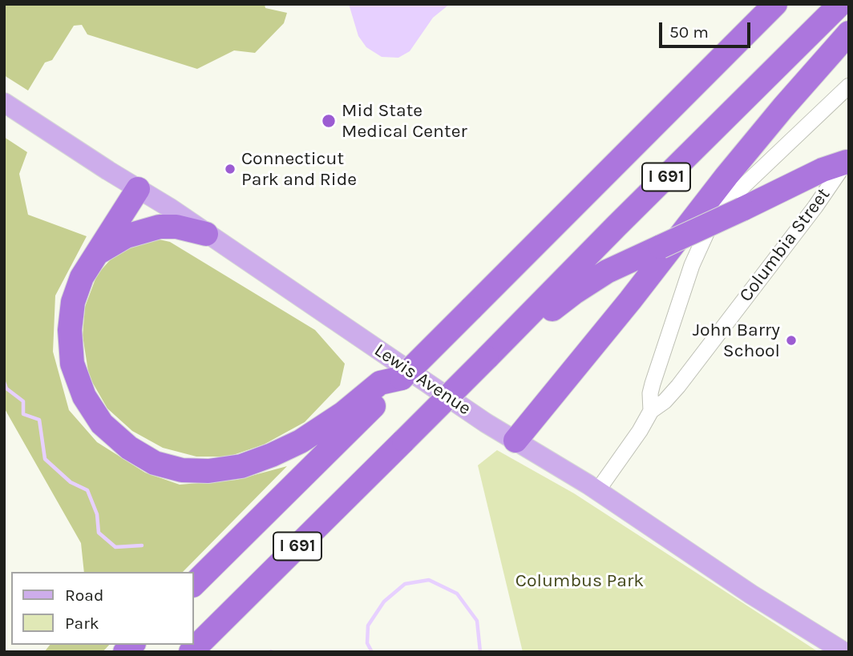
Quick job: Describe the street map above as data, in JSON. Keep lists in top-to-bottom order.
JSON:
{
  "streets": {
    "highway": ["I 691"],
    "main road": ["Lewis Avenue"],
    "street": ["Columbia Street"]
  },
  "crossings": [
    ["Columbia Street", "Lewis Avenue"]
  ],
  "parks": ["Columbus Park"],
  "places": ["Mid State Medical Center", "Connecticut Park and Ride", "John Barry School"],
  "legend": ["Road", "Park"],
  "scale_bar": "50 m"
}
